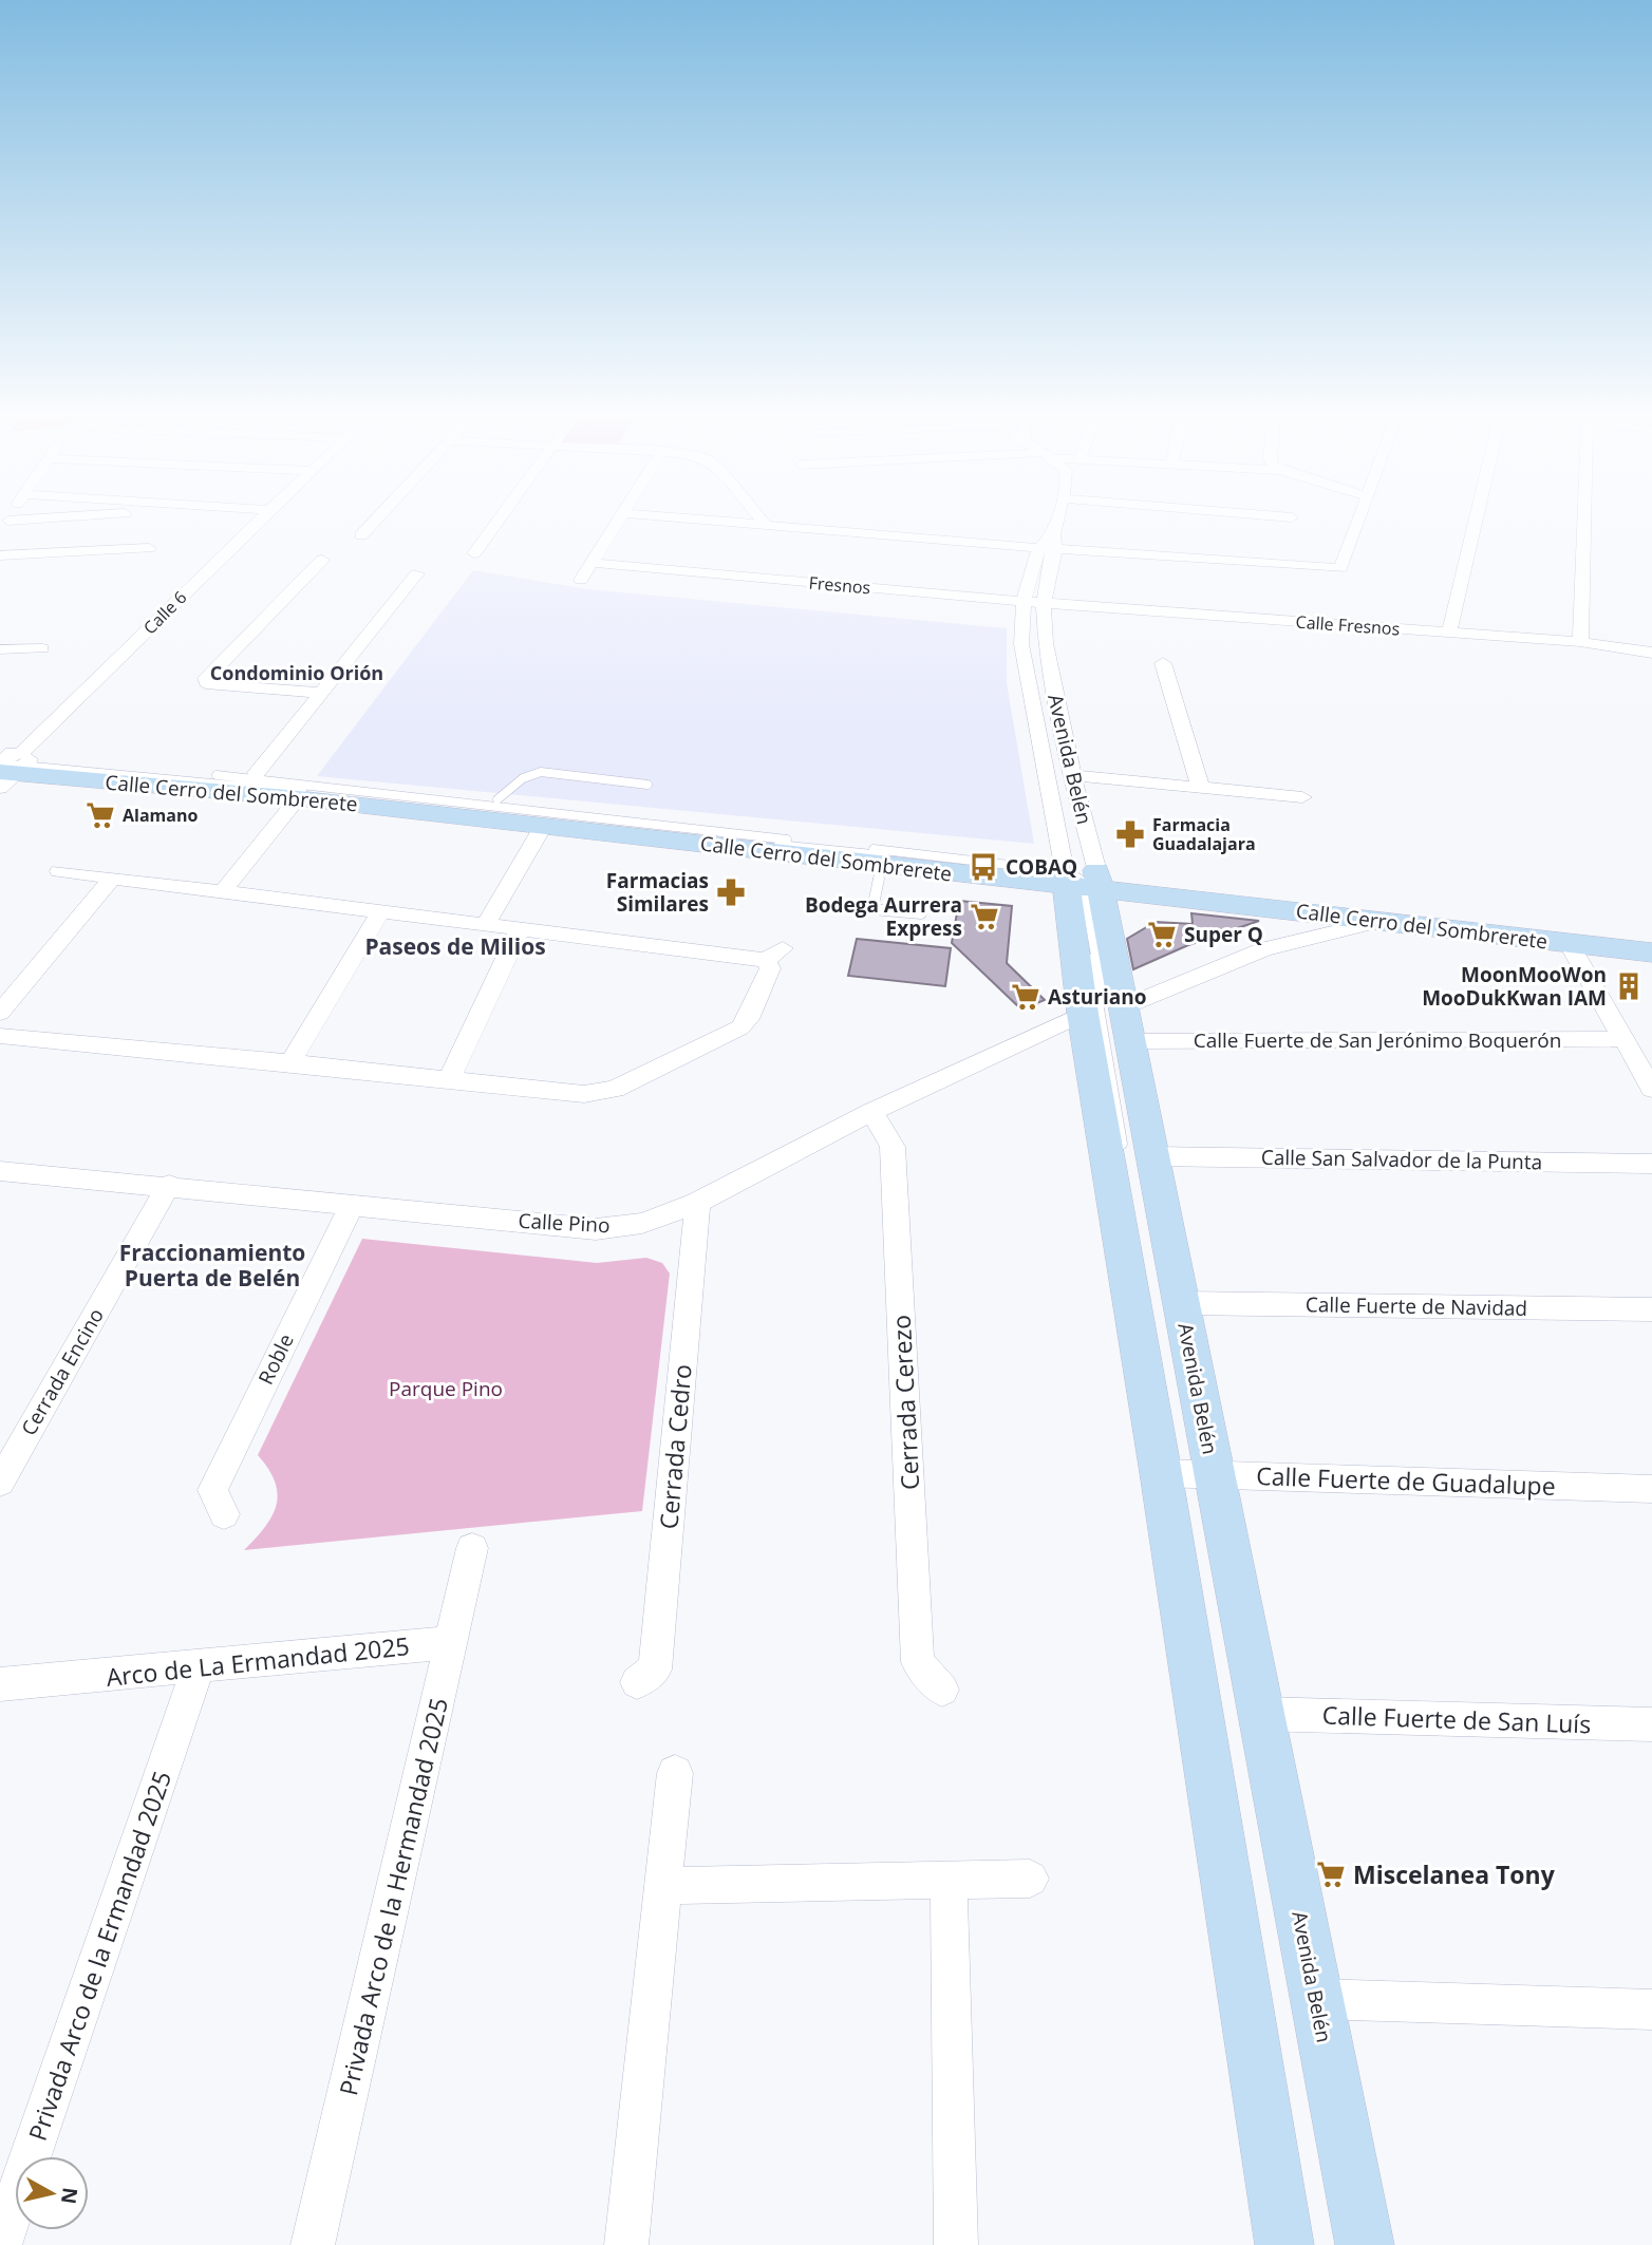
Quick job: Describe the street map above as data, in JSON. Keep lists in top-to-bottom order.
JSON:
{
  "streets": {
    "main road": ["Avenida Belén", "Calle Cerro del Sombrerete"],
    "street": [
      "Fresnos",
      "Calle 6",
      "Calle Fresnos",
      "Calle Fuerte de San Jerónimo Boquerón",
      "Calle San Salvador de la Punta",
      "Calle Pino",
      "Calle Fuerte de Navidad",
      "Roble",
      "Cerrada Encino",
      "Cerrada Cerezo",
      "Cerrada Cedro",
      "Calle Fuerte de Guadalupe",
      "Arco de La Ermandad 2025",
      "Calle Fuerte de San Luís",
      "Privada Arco de la Hermandad 2025",
      "Privada Arco de la Ermandad 2025"
    ]
  },
  "crossings": [
    ["Fresnos", "Calle Fresnos"],
    ["Fresnos", "Avenida Belén"],
    ["Calle 6", "Calle Cerro del Sombrerete"],
    ["Calle Fresnos", "Avenida Belén"],
    ["Avenida Belén", "Calle Cerro del Sombrerete"],
    ["Avenida Belén", "Calle Fuerte de San Jerónimo Boquerón"],
    ["Avenida Belén", "Calle San Salvador de la Punta"],
    ["Avenida Belén", "Calle Pino"],
    ["Avenida Belén", "Calle Fuerte de Navidad"],
    ["Avenida Belén", "Calle Fuerte de Guadalupe"],
    ["Avenida Belén", "Calle Fuerte de San Luís"],
    ["Calle Cerro del Sombrerete", "Calle Pino"],
    ["Calle Fuerte de San Jerónimo Boquerón", "Calle Pino"],
    ["Calle Pino", "Roble"],
    ["Calle Pino", "Cerrada Encino"],
    ["Calle Pino", "Cerrada Cerezo"],
    ["Calle Pino", "Cerrada Cedro"],
    ["Arco de La Ermandad 2025", "Privada Arco de la Hermandad 2025"],
    ["Arco de La Ermandad 2025", "Privada Arco de la Ermandad 2025"]
  ],
  "districts": ["Condominio Orión", "Paseos de Milios", "Fraccionamiento Puerta de Belén"],
  "parks": ["Parque Pino"],
  "places": {
    "supermarket": [
      "Alamano",
      "Bodega Aurrera Express",
      "Super Q",
      "Asturiano",
      "Miscelanea Tony"
    ],
    "pharmacy": ["Farmacia Guadalajara", "Farmacias Similares"],
    "bus stop": ["COBAQ"],
    "building": ["MoonMooWon MooDukKwan IAM"]
  },
  "north": "right"
}
